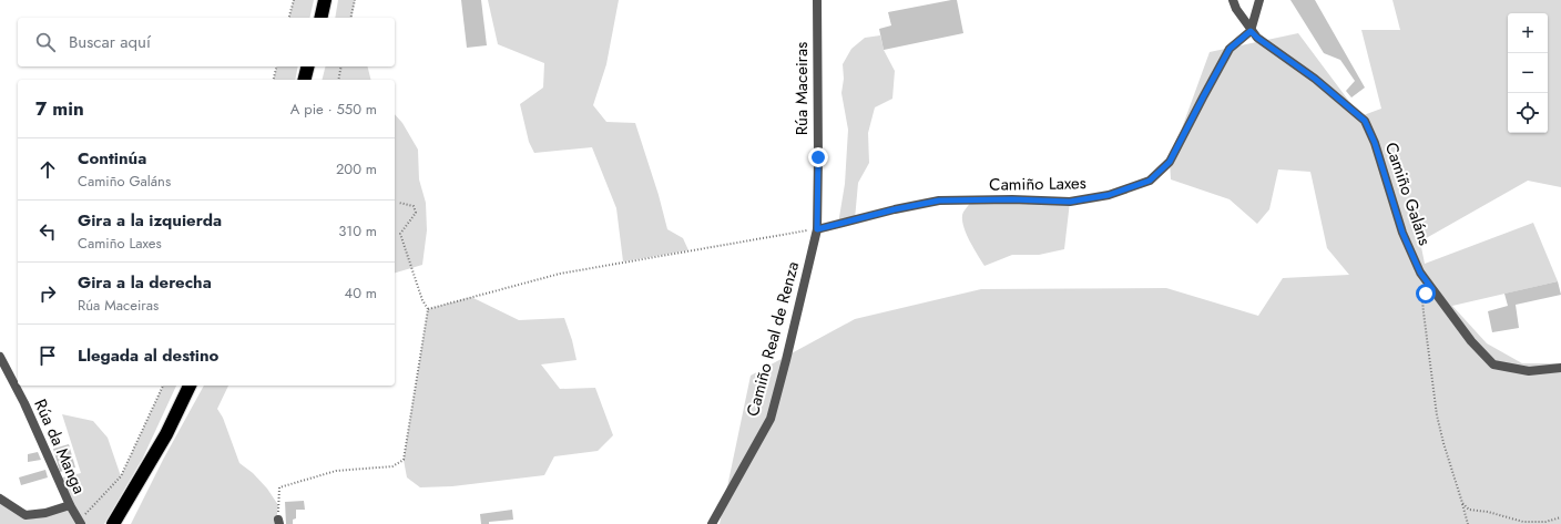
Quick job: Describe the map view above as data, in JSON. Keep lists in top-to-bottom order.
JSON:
{
  "streets": {
    "street": [
      "Rúa Maceiras",
      "Camiño Laxes",
      "Camiño Galáns",
      "Camiño Real de Renza",
      "Rúa da Manga"
    ]
  },
  "crossings": [
    ["Rúa Maceiras", "Camiño Laxes"],
    ["Rúa Maceiras", "Camiño Real de Renza"],
    ["Camiño Laxes", "Camiño Galáns"],
    ["Camiño Laxes", "Camiño Real de Renza"]
  ],
  "page": {
    "map_buttons": ["+", "−"],
    "search": "Buscar aquí",
    "heading": ["7 min", "A pie · 550 m"],
    "list": [
      ["Continúa", "Camiño Galáns", "200 m"],
      ["Gira a la izquierda", "Camiño Laxes", "310 m"],
      ["Gira a la derecha", "Rúa Maceiras", "40 m"],
      "Llegada al destino"
    ]
  }
}
